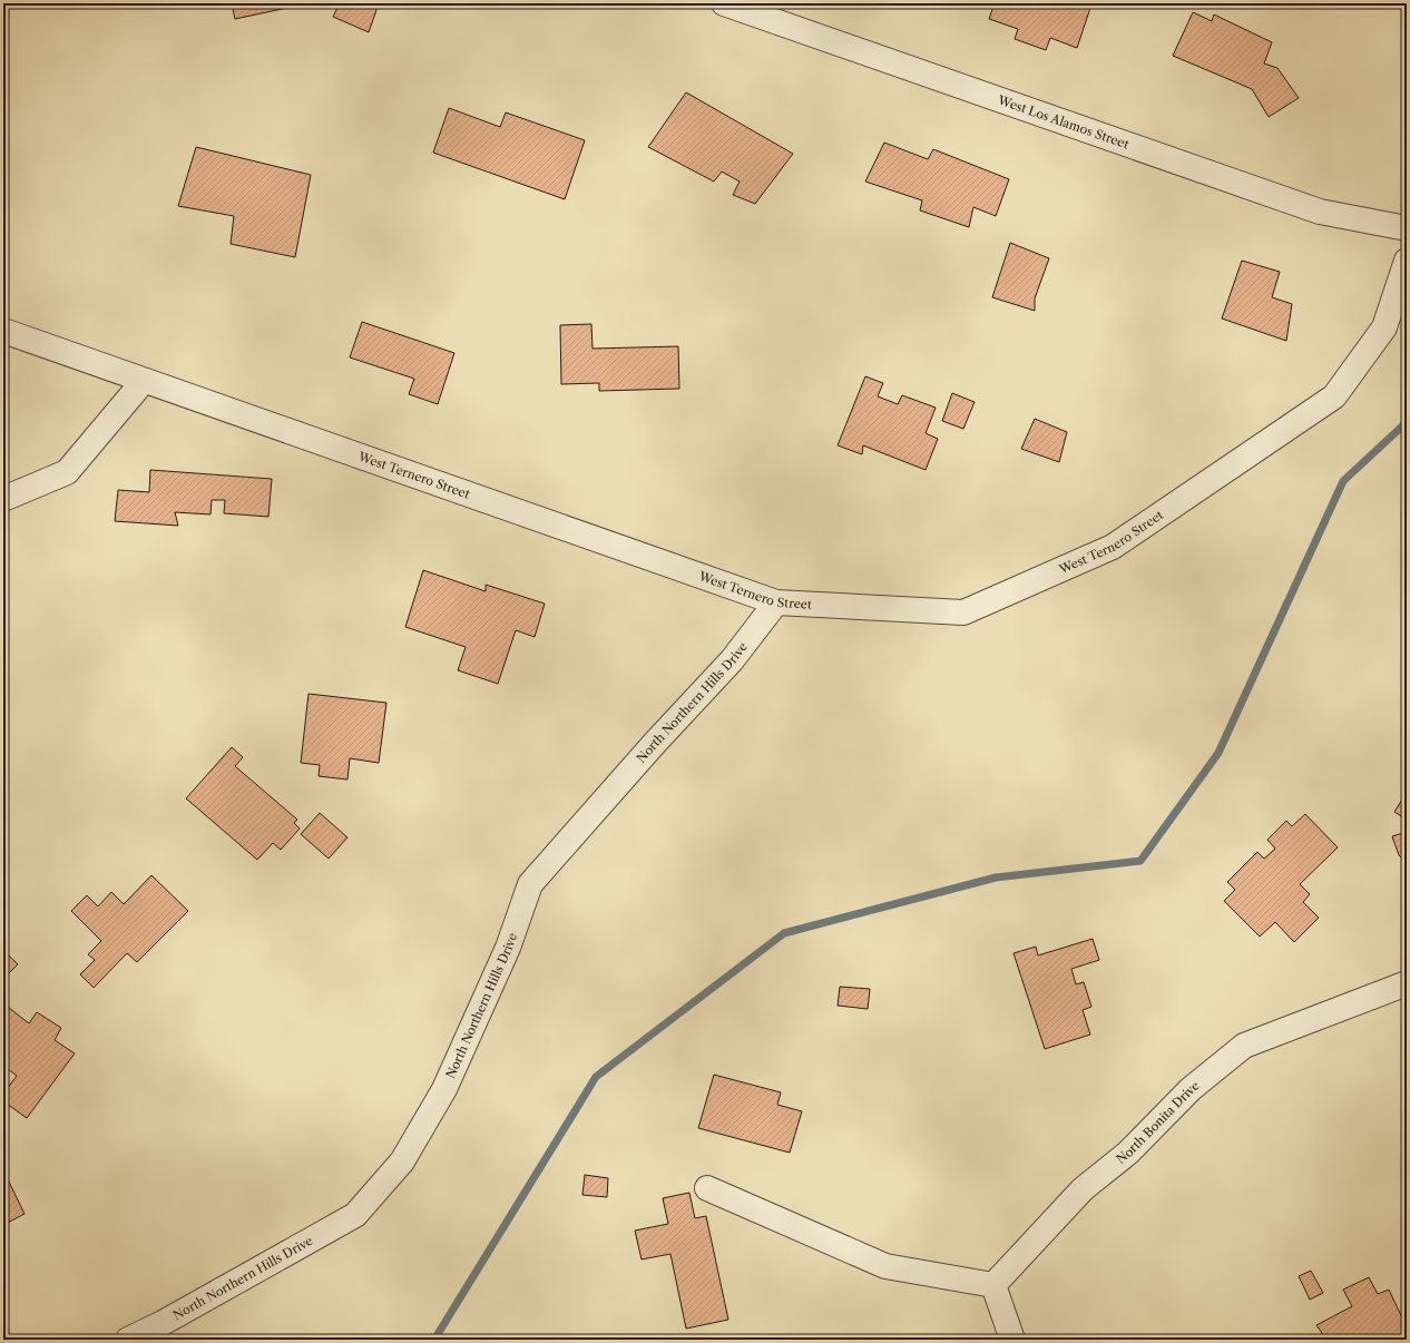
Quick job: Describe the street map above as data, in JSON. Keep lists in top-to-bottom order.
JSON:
{
  "streets": {
    "street": [
      "West Los Alamos Street",
      "West Ternero Street",
      "North Northern Hills Drive",
      "North Bonita Drive"
    ]
  },
  "crossings": [
    ["West Ternero Street", "North Northern Hills Drive"]
  ]
}
